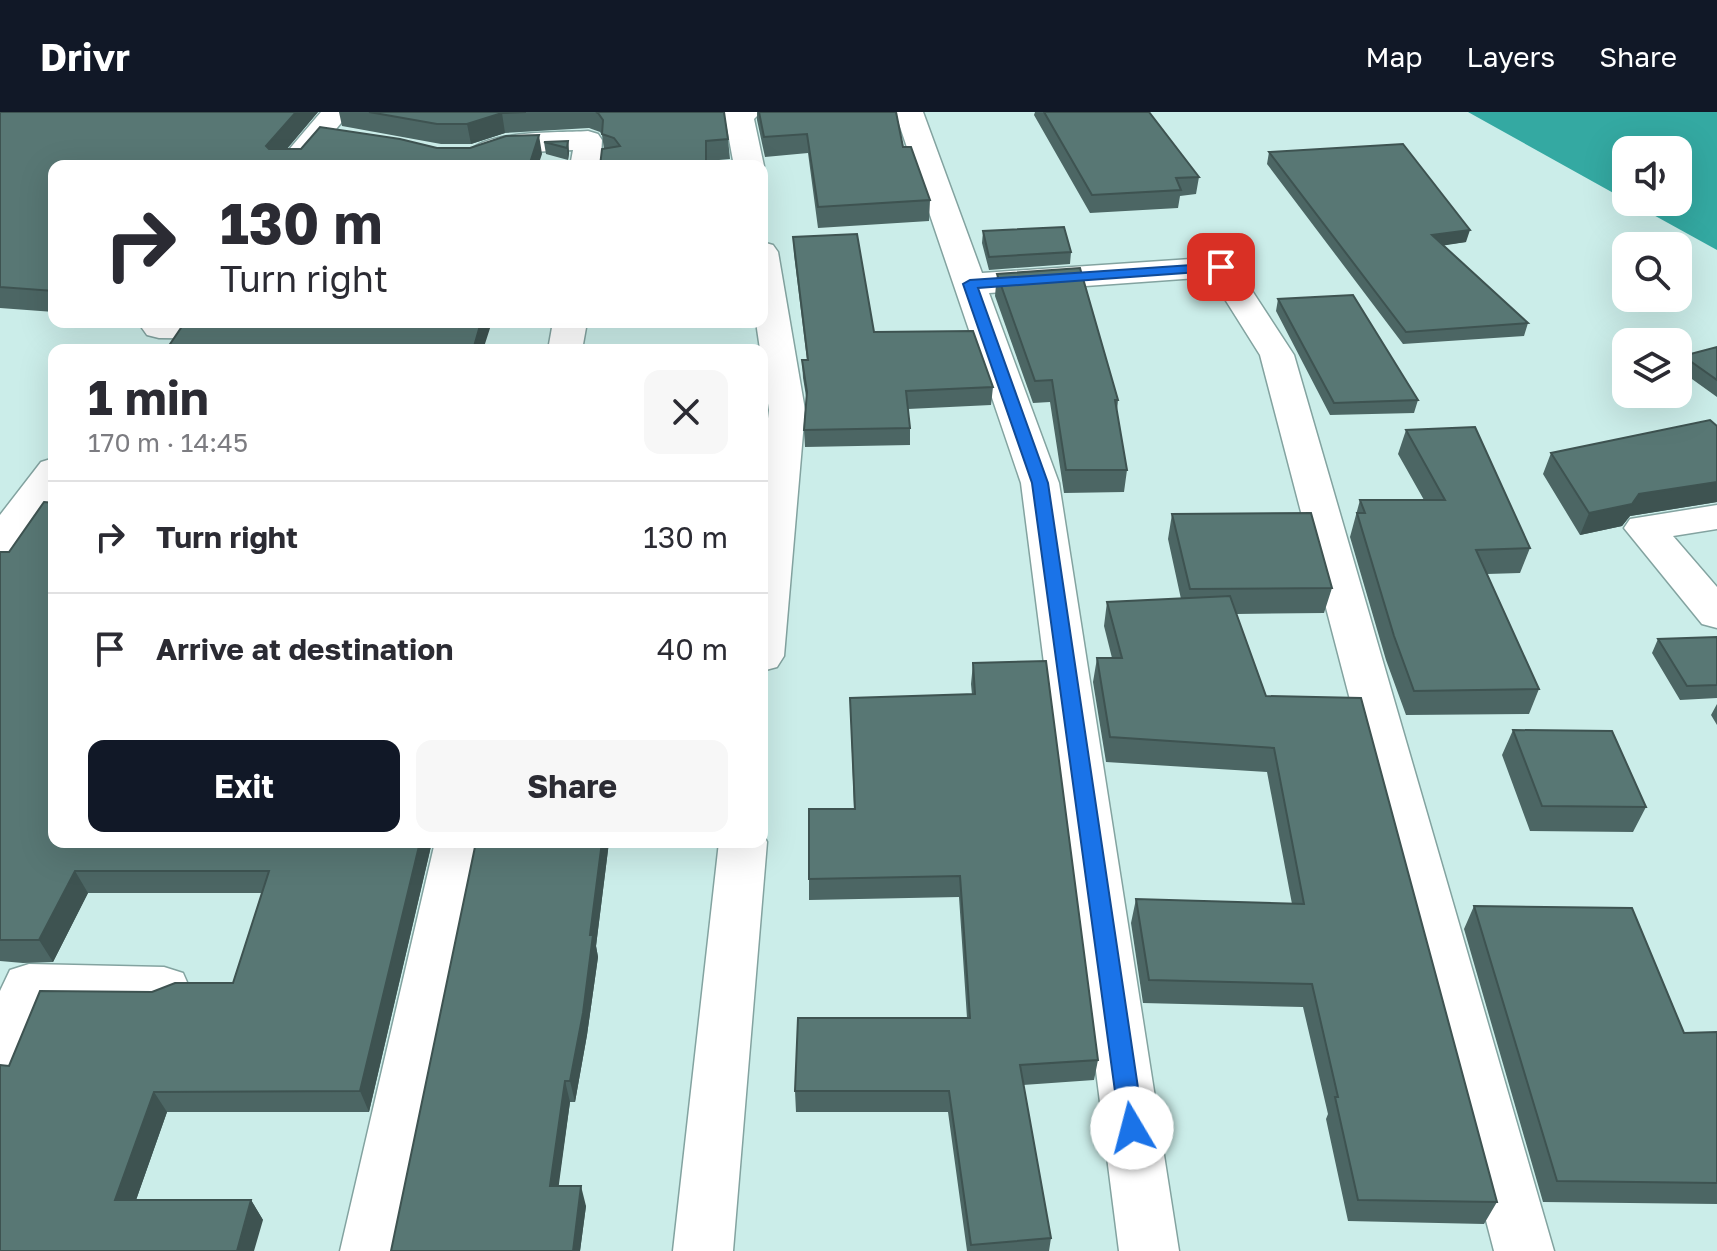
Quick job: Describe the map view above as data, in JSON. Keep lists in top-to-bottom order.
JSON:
{
  "page": {
    "header": "Drivr",
    "nav": ["Map", "Layers", "Share"],
    "turn": ["130 m", "Turn right"],
    "heading": ["1 min", "170 m · 14:45"],
    "list": [
      {
        "name": "Turn right",
        "value": "130 m"
      },
      {
        "name": "Arrive at destination",
        "value": "40 m"
      }
    ],
    "buttons": ["Exit", "Share"]
  }
}
